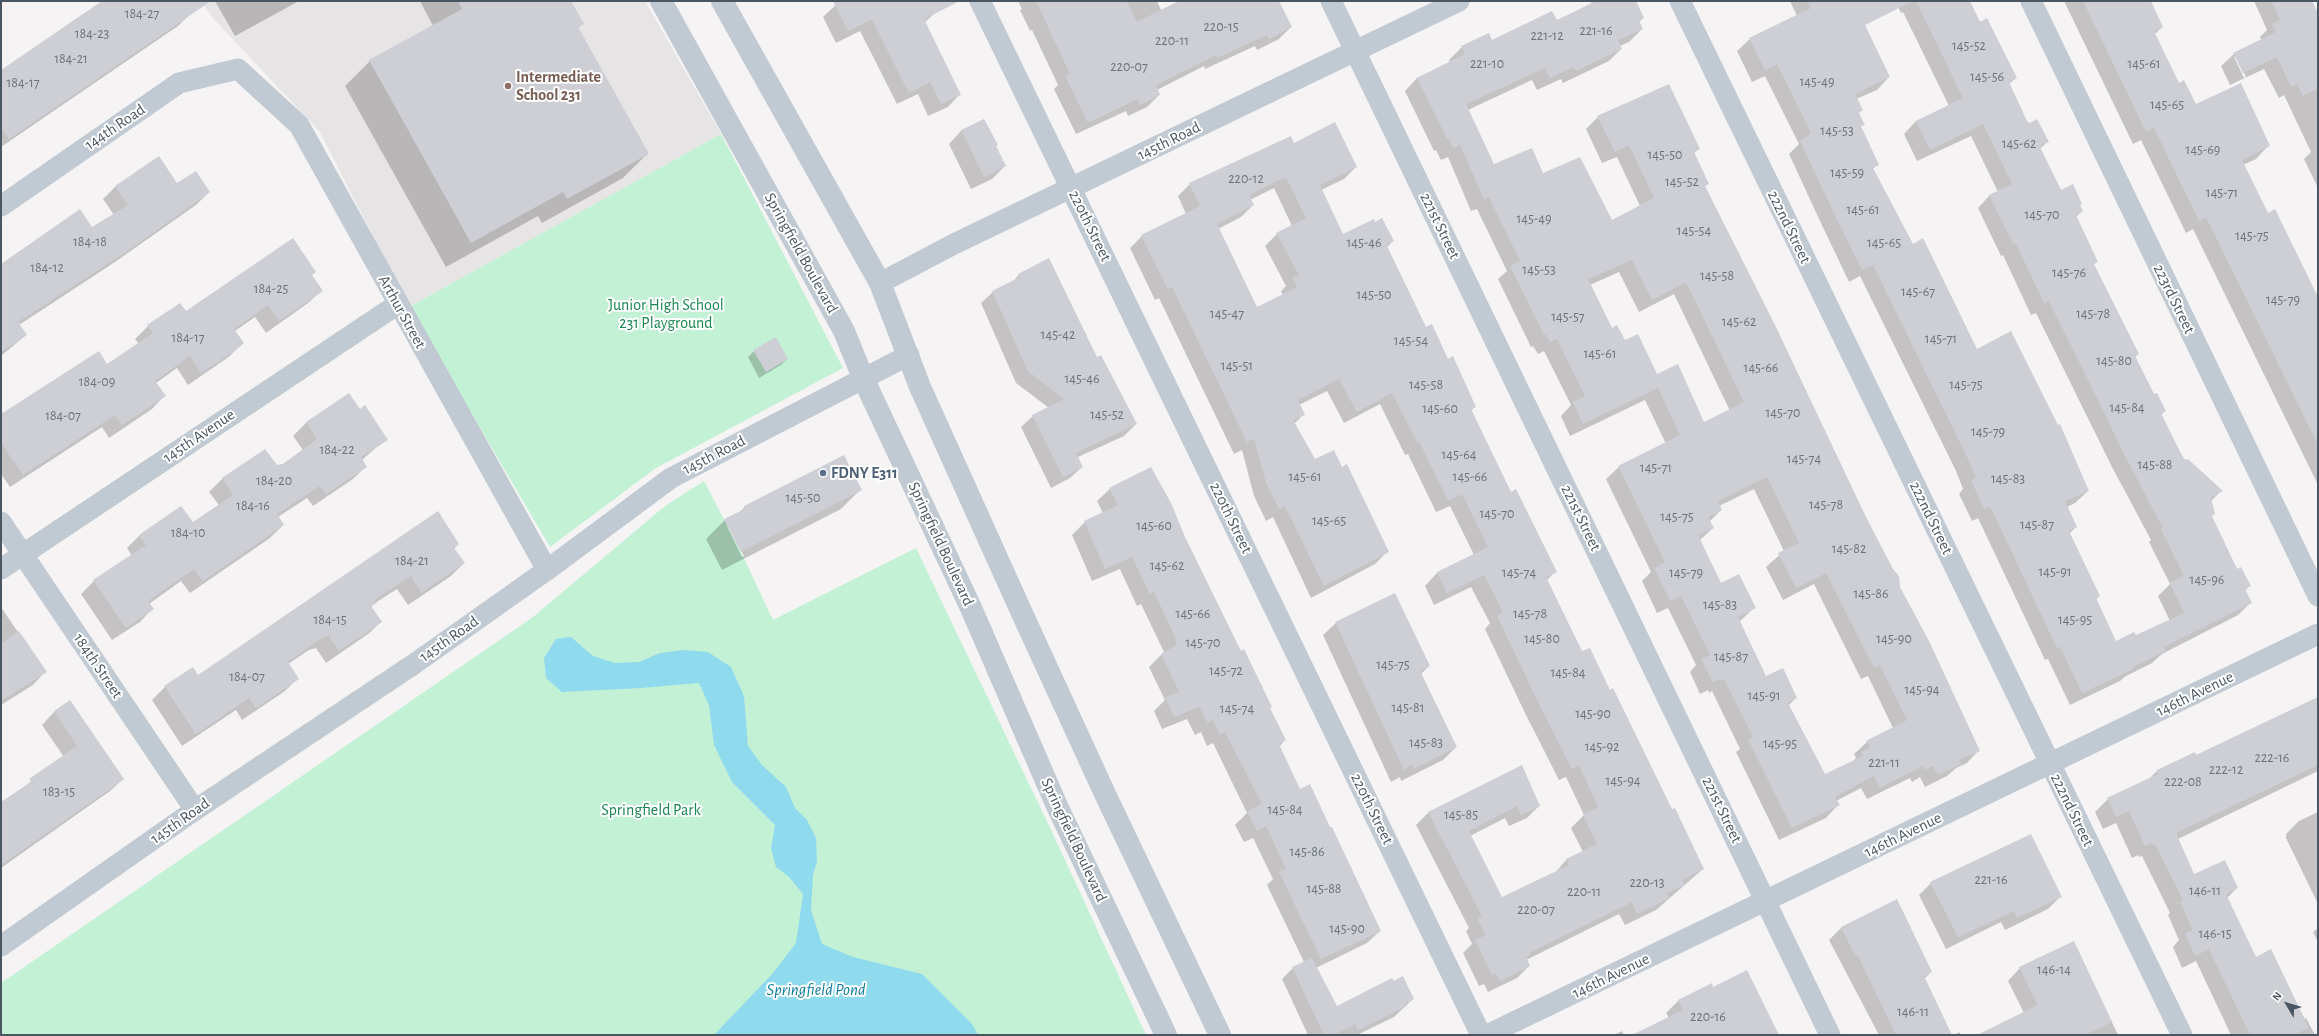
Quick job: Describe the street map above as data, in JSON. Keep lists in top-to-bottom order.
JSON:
{
  "streets": {
    "street": [
      "144th Road",
      "145th Road",
      "220th Street",
      "221st Street",
      "222nd Street",
      "Springfield Boulevard",
      "223rd Street",
      "Arthur Street",
      "145th Avenue",
      "184th Street",
      "146th Avenue"
    ]
  },
  "crossings": [
    ["144th Road", "Arthur Street"],
    ["145th Road", "220th Street"],
    ["145th Road", "221st Street"],
    ["145th Road", "Springfield Boulevard"],
    ["145th Road", "Arthur Street"],
    ["145th Road", "184th Street"],
    ["221st Street", "146th Avenue"],
    ["222nd Street", "146th Avenue"],
    ["Arthur Street", "145th Avenue"],
    ["145th Avenue", "184th Street"]
  ],
  "water": ["Springfield Pond"],
  "parks": ["Junior High School 231 Playground", "Springfield Park"],
  "places": ["Intermediate School 231", "FDNY E311"],
  "house_numbers": [
    "184-27",
    "220-15",
    "221-16",
    "184-23",
    "221-12",
    "220-11",
    "145-52",
    "184-21",
    "221-10",
    "145-61",
    "220-07",
    "145-56",
    "145-49",
    "184-17",
    "145-65",
    "145-53",
    "145-62",
    "145-69",
    "145-50",
    "145-59",
    "220-12",
    "145-52",
    "145-71",
    "145-61",
    "145-70",
    "145-49",
    "145-54",
    "145-75",
    "184-18",
    "145-46",
    "145-65",
    "184-12",
    "145-53",
    "145-76",
    "145-58",
    "184-25",
    "145-67",
    "145-50",
    "145-79",
    "145-47",
    "145-78",
    "145-57",
    "145-62",
    "145-42",
    "184-17",
    "145-71",
    "145-54",
    "145-61",
    "145-80",
    "145-51",
    "145-66",
    "145-46",
    "184-09",
    "145-58",
    "145-75",
    "145-84",
    "145-60",
    "145-70",
    "145-52",
    "184-07",
    "145-79",
    "184-22",
    "145-64",
    "145-74",
    "145-88",
    "145-71",
    "145-61",
    "145-66",
    "145-83",
    "184-20",
    "145-50",
    "145-78",
    "184-16",
    "145-70",
    "145-75",
    "145-65",
    "145-87",
    "145-60",
    "184-10",
    "145-82",
    "184-21",
    "145-62",
    "145-91",
    "145-74",
    "145-79",
    "145-96",
    "145-86",
    "145-83",
    "145-66",
    "145-78",
    "184-15",
    "145-95",
    "145-80",
    "145-90",
    "145-70",
    "145-87",
    "145-75",
    "145-72",
    "145-84",
    "184-07",
    "145-94",
    "145-91",
    "145-81",
    "145-74",
    "145-90",
    "145-83",
    "145-95",
    "145-92",
    "222-16",
    "221-11",
    "222-12",
    "145-94",
    "222-08",
    "183-15",
    "145-84",
    "145-85",
    "145-86",
    "221-16",
    "220-13",
    "145-88",
    "146-11",
    "220-11",
    "220-07",
    "145-90",
    "146-15",
    "146-14",
    "146-11",
    "220-16"
  ],
  "north": "top left"
}
